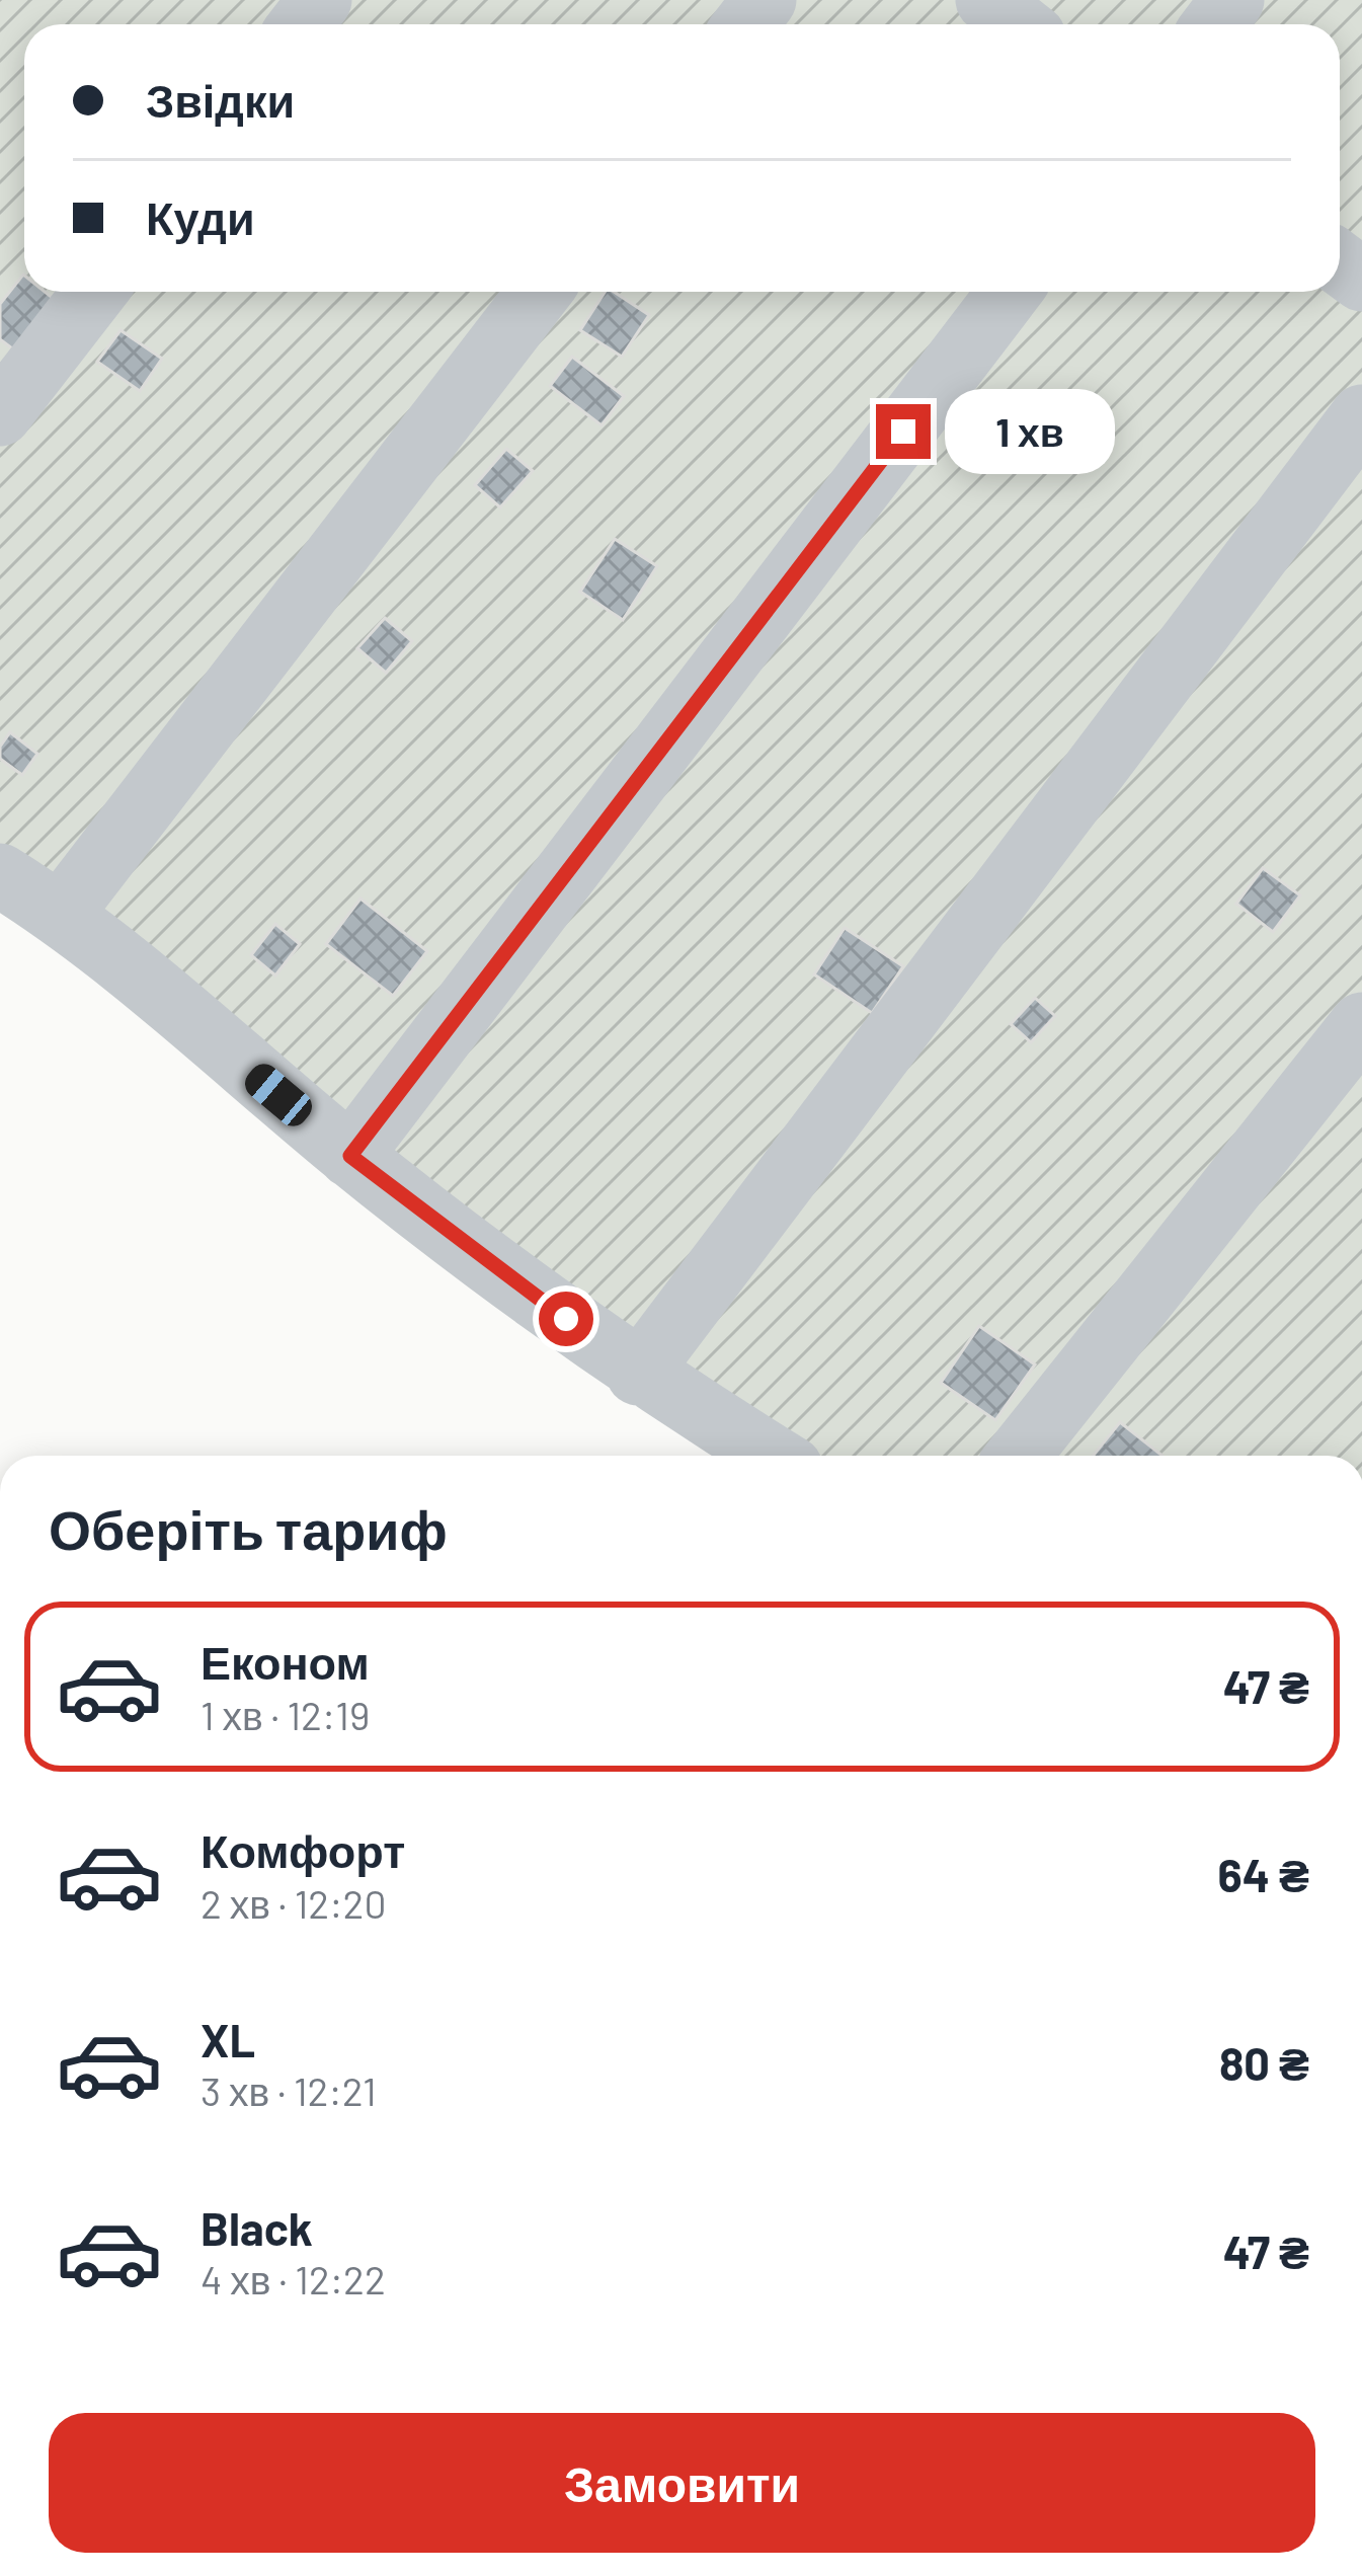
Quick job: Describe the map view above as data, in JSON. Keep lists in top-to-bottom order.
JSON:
{
  "page": {
    "banner": ["Звідки", "Куди"],
    "bubble": "1 хв",
    "heading": "Оберіть тариф",
    "list": [
      {
        "name": "Економ",
        "note": "1 хв · 12:19",
        "value": "47 ₴"
      },
      {
        "name": "Комфорт",
        "note": "2 хв · 12:20",
        "value": "64 ₴"
      },
      {
        "name": "XL",
        "note": "3 хв · 12:21",
        "value": "80 ₴"
      },
      {
        "name": "Black",
        "note": "4 хв · 12:22",
        "value": "47 ₴"
      }
    ],
    "buttons": "Замовити"
  }
}
